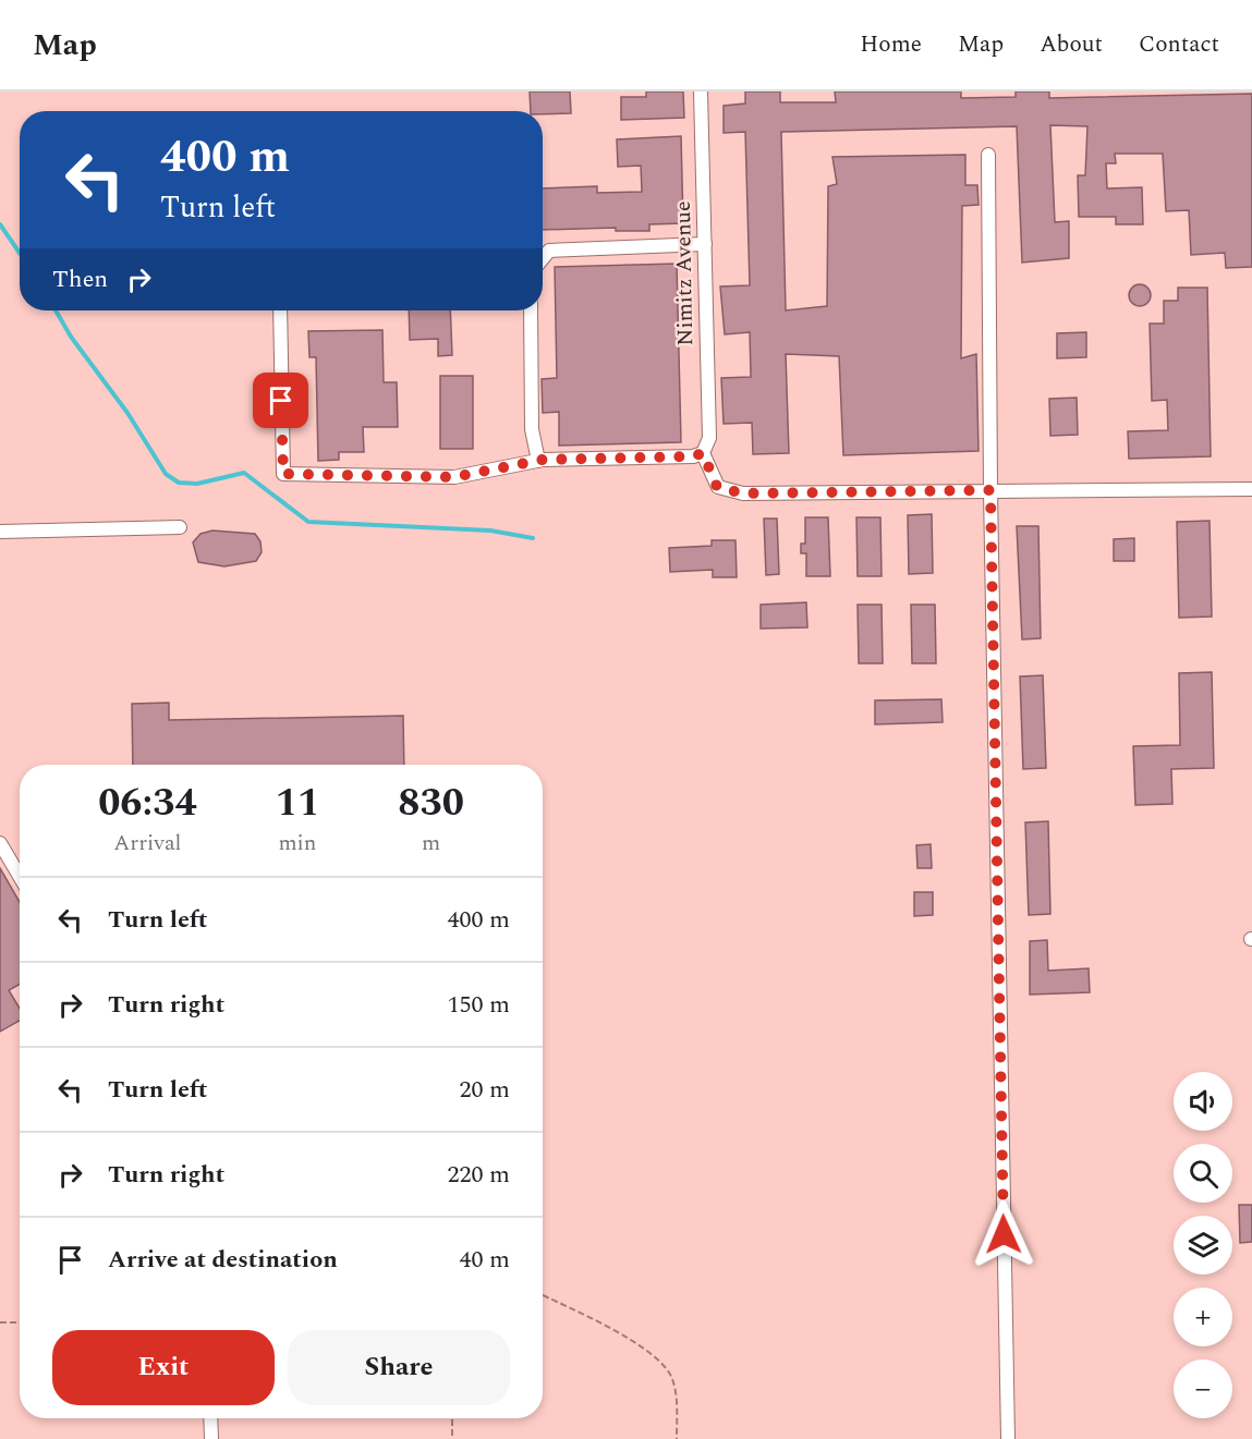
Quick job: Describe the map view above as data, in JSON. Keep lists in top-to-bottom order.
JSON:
{
  "streets": {
    "street": ["Nimitz Avenue"]
  },
  "page": {
    "header": "Map",
    "nav": [
      "Home",
      "Map",
      "About",
      "Contact"
    ],
    "turn": ["400 m", "Turn left"],
    "then": "Then",
    "eta": [
      "06:34",
      "Arrival",
      "11",
      "min",
      "830",
      "m"
    ],
    "list": [
      {
        "name": "Turn left",
        "value": "400 m"
      },
      {
        "name": "Turn right",
        "value": "150 m"
      },
      {
        "name": "Turn left",
        "value": "20 m"
      },
      {
        "name": "Turn right",
        "value": "220 m"
      },
      {
        "name": "Arrive at destination",
        "value": "40 m"
      }
    ],
    "map_buttons": ["+", "−"],
    "buttons": ["Exit", "Share"]
  }
}
